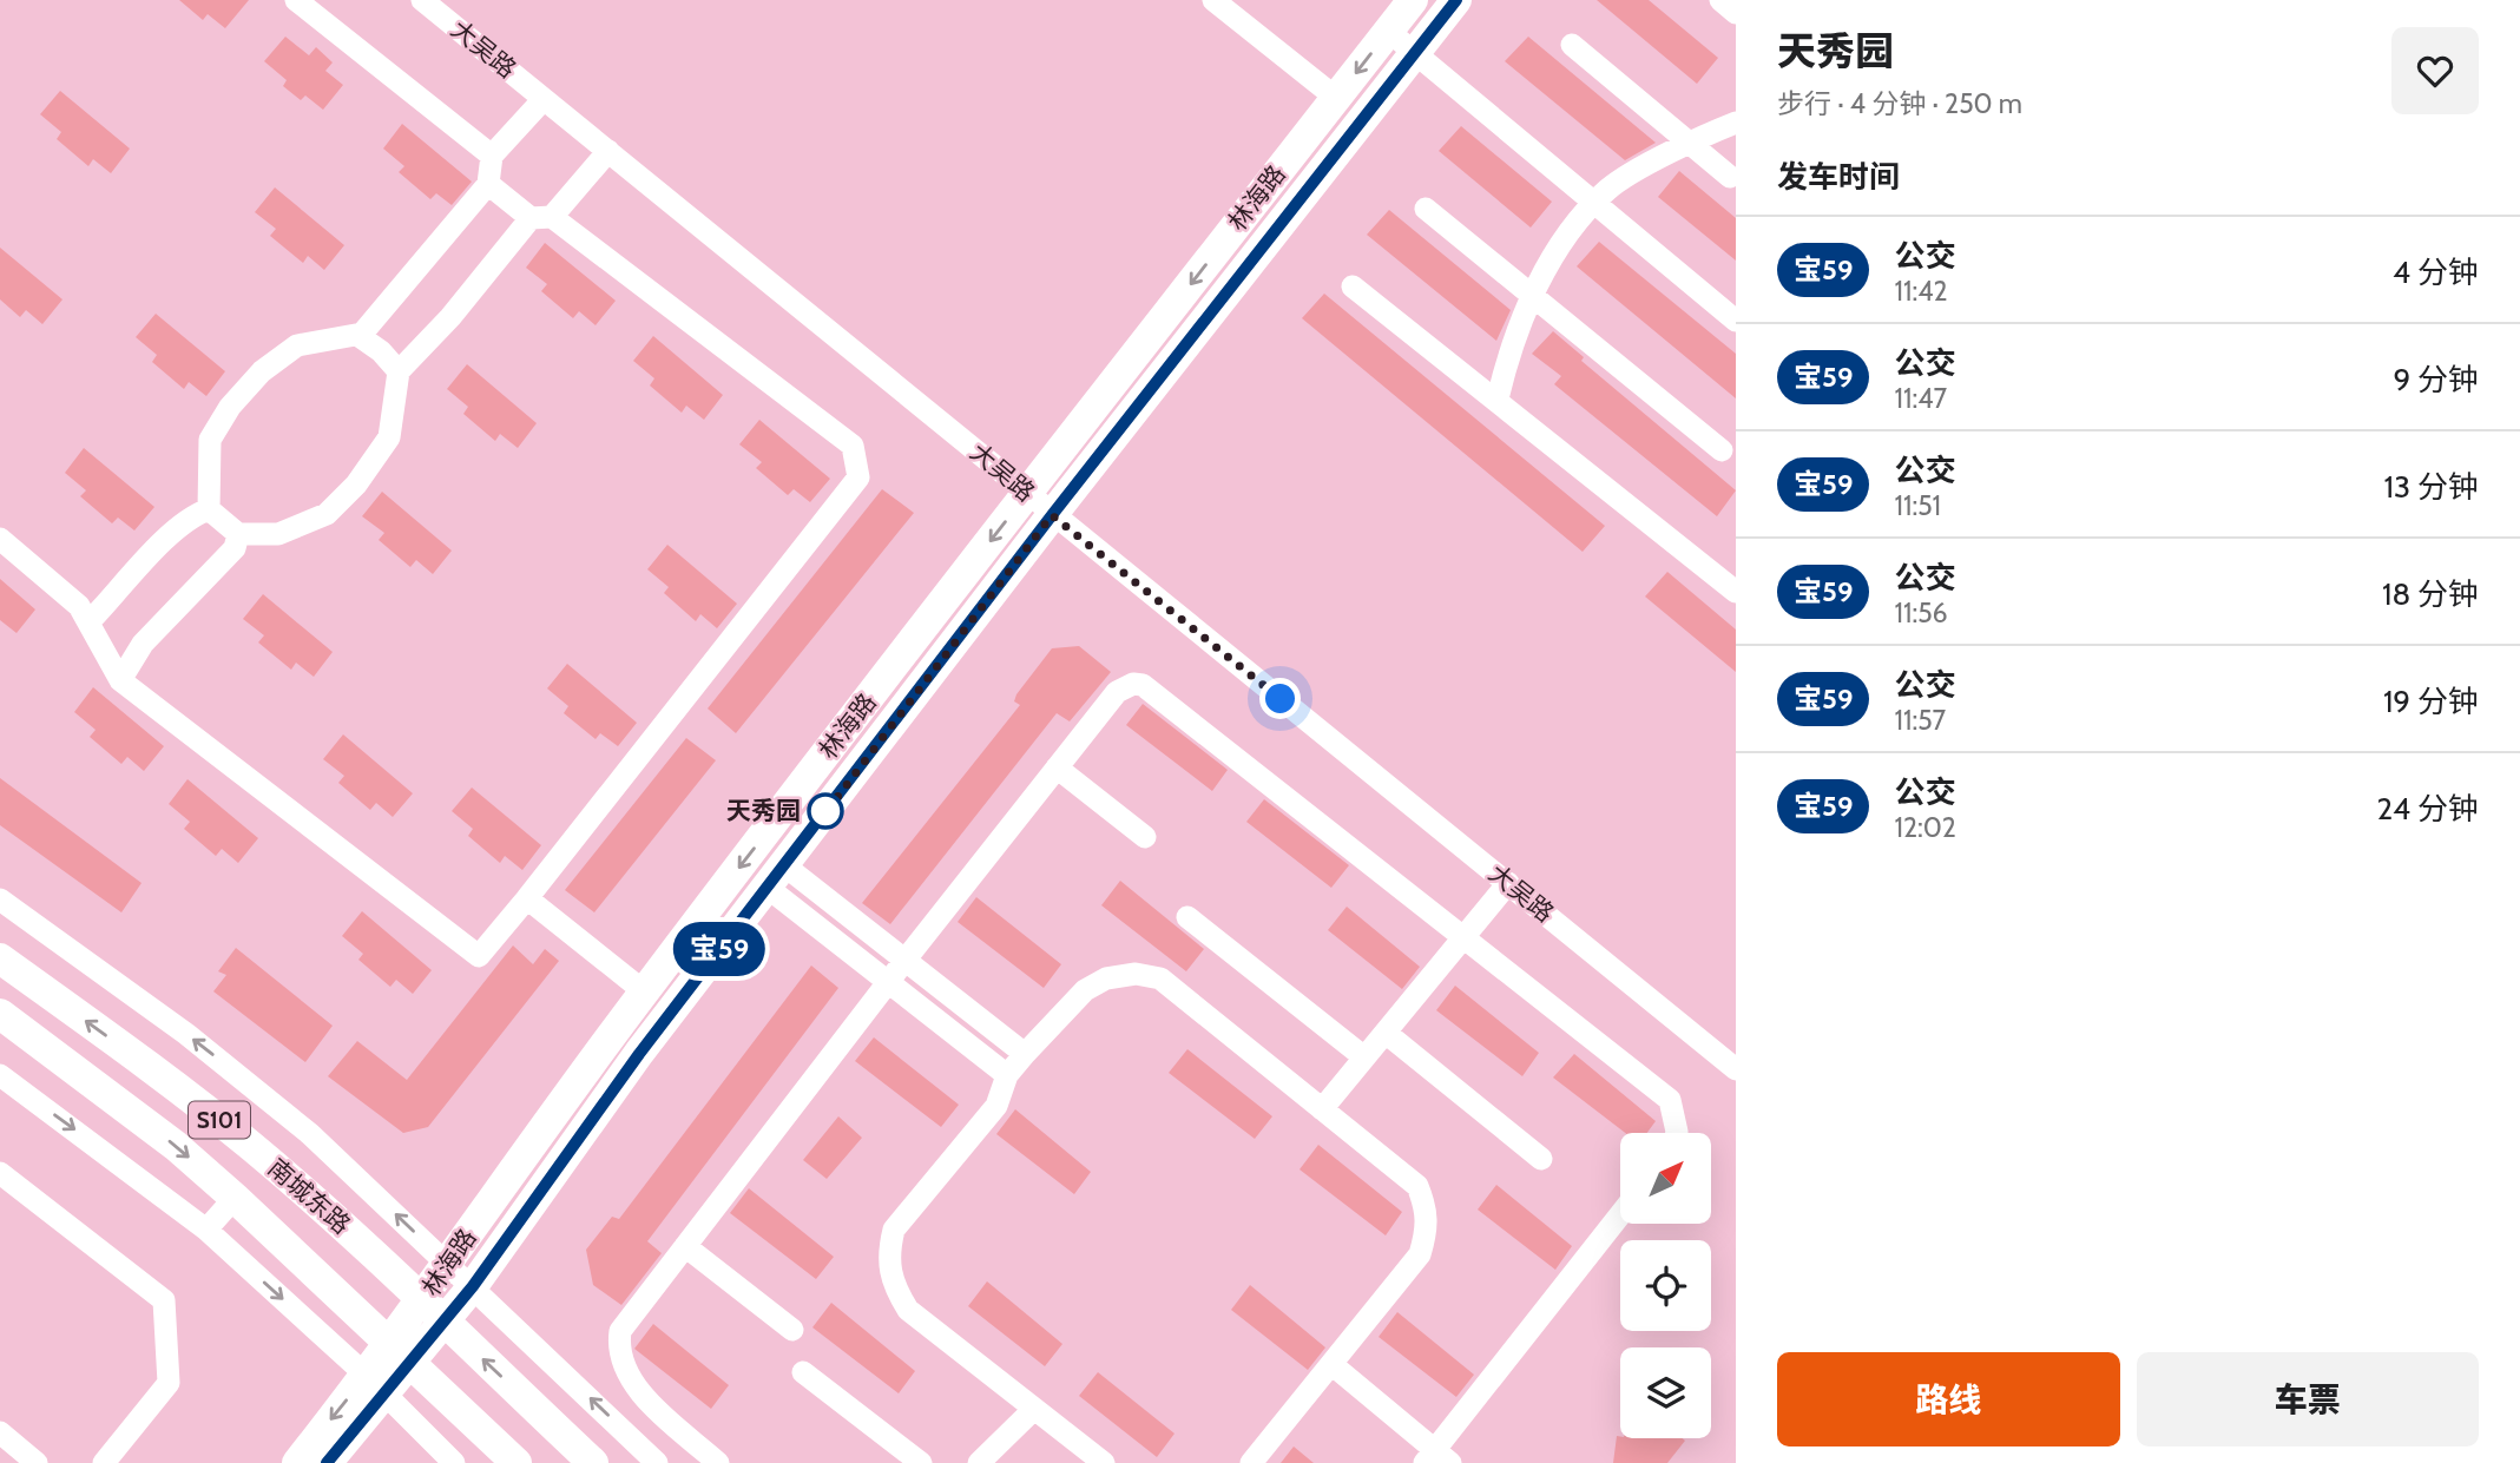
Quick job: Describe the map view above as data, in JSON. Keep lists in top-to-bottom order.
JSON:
{
  "streets": {
    "main road": ["林海路", "S101", "南城东路"],
    "street": ["大吴路"]
  },
  "crossings": [
    ["大吴路", "林海路"],
    ["林海路", "南城东路"]
  ],
  "places": ["天秀园"],
  "lines": ["bus line 宝59"],
  "north": "top right",
  "page": {
    "on_map": "宝59",
    "heading": [
      ["天秀园", "步行 · 4 分钟 · 250 m"],
      "发车时间"
    ],
    "list": [
      {
        "mark": "宝59",
        "name": "公交",
        "note": "11:42",
        "value": "4 分钟"
      },
      {
        "mark": "宝59",
        "name": "公交",
        "note": "11:47",
        "value": "9 分钟"
      },
      {
        "mark": "宝59",
        "name": "公交",
        "note": "11:51",
        "value": "13 分钟"
      },
      {
        "mark": "宝59",
        "name": "公交",
        "note": "11:56",
        "value": "18 分钟"
      },
      {
        "mark": "宝59",
        "name": "公交",
        "note": "11:57",
        "value": "19 分钟"
      },
      {
        "mark": "宝59",
        "name": "公交",
        "note": "12:02",
        "value": "24 分钟"
      }
    ],
    "buttons": ["路线", "车票"]
  }
}
